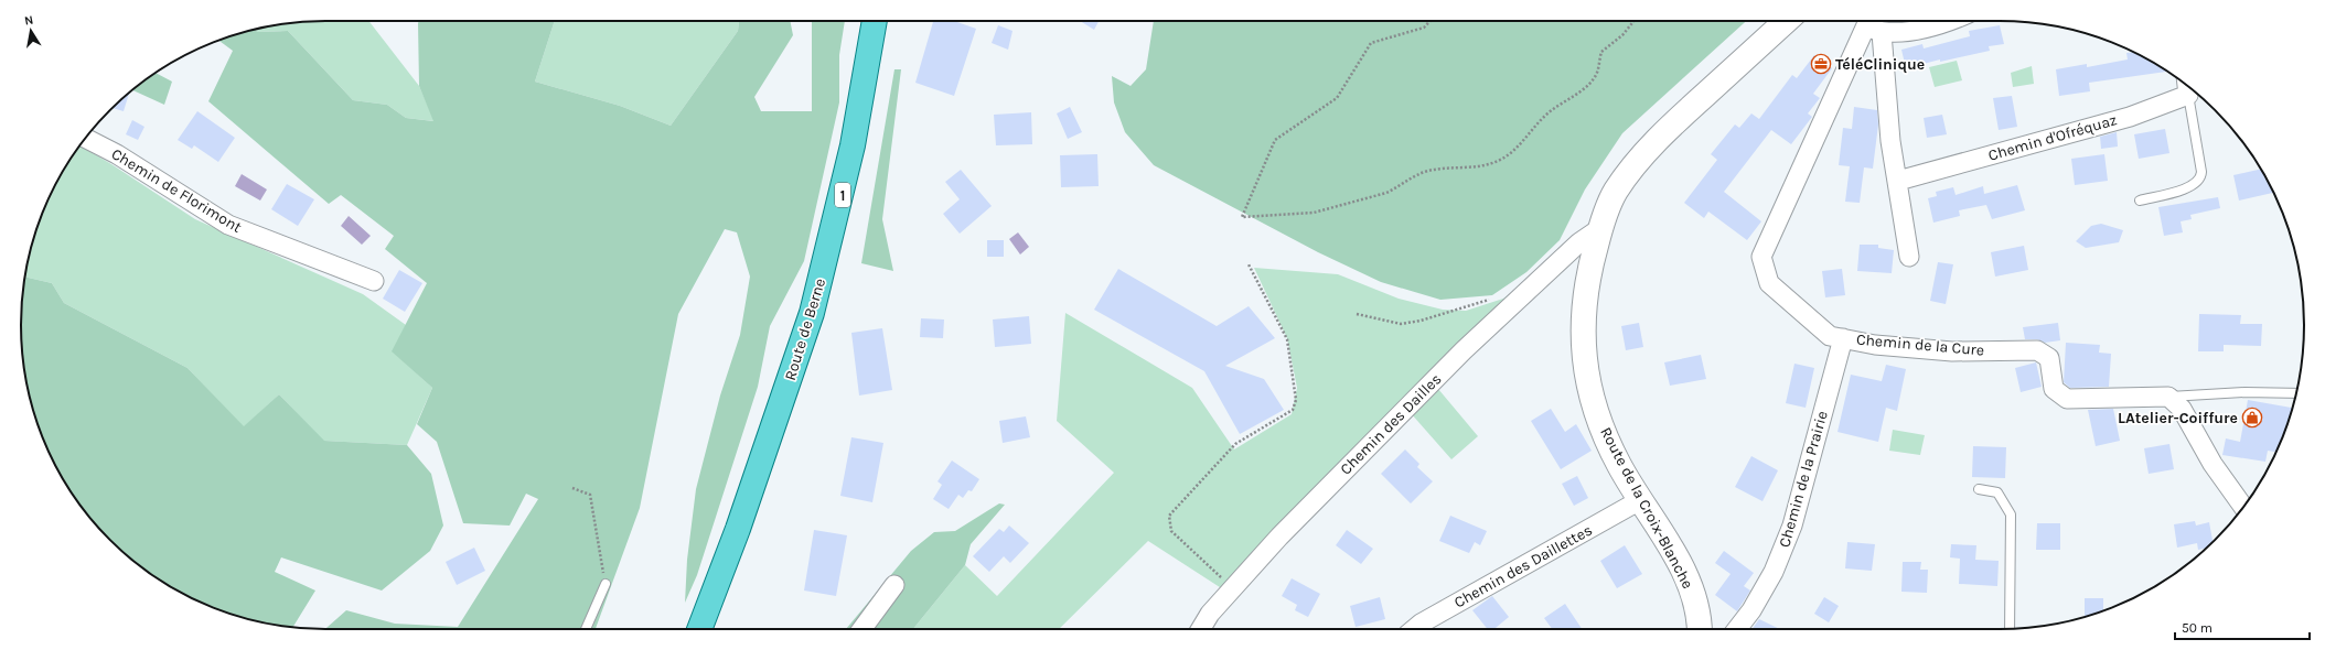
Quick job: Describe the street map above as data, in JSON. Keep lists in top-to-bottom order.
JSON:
{
  "streets": {
    "main road": ["1", "Route de Berne"],
    "street": [
      "Chemin d'Ofréquaz",
      "Chemin de Florimont",
      "Chemin de la Cure",
      "Chemin des Dailles",
      "Chemin de la Prairie",
      "Route de la Croix-Blanche",
      "Chemin des Daillettes"
    ]
  },
  "crossings": [
    ["Chemin de la Cure", "Chemin de la Prairie"],
    ["Chemin des Dailles", "Route de la Croix-Blanche"],
    ["Route de la Croix-Blanche", "Chemin des Daillettes"]
  ],
  "places": {
    "office": ["TéléClinique"],
    "shop": ["LAtelier-Coiffure"]
  },
  "scale_bar": "50 m",
  "north": "top"
}
